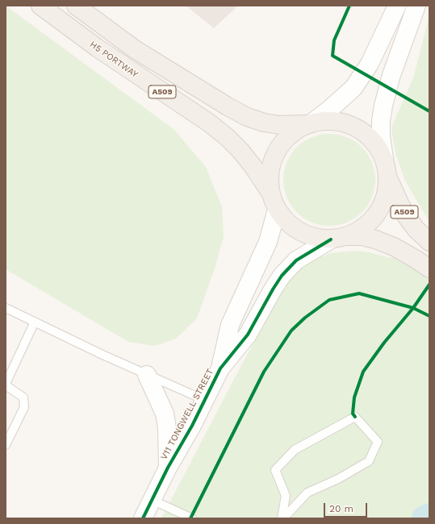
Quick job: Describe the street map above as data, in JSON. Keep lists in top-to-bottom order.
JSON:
{
  "streets": {
    "main road": ["H5 PORTWAY", "A509"],
    "street": ["V11 TONGWELL STREET"]
  },
  "crossings": [
    ["H5 PORTWAY", "A509"],
    ["A509", "V11 TONGWELL STREET"]
  ],
  "scale_bar": "20 m"
}
